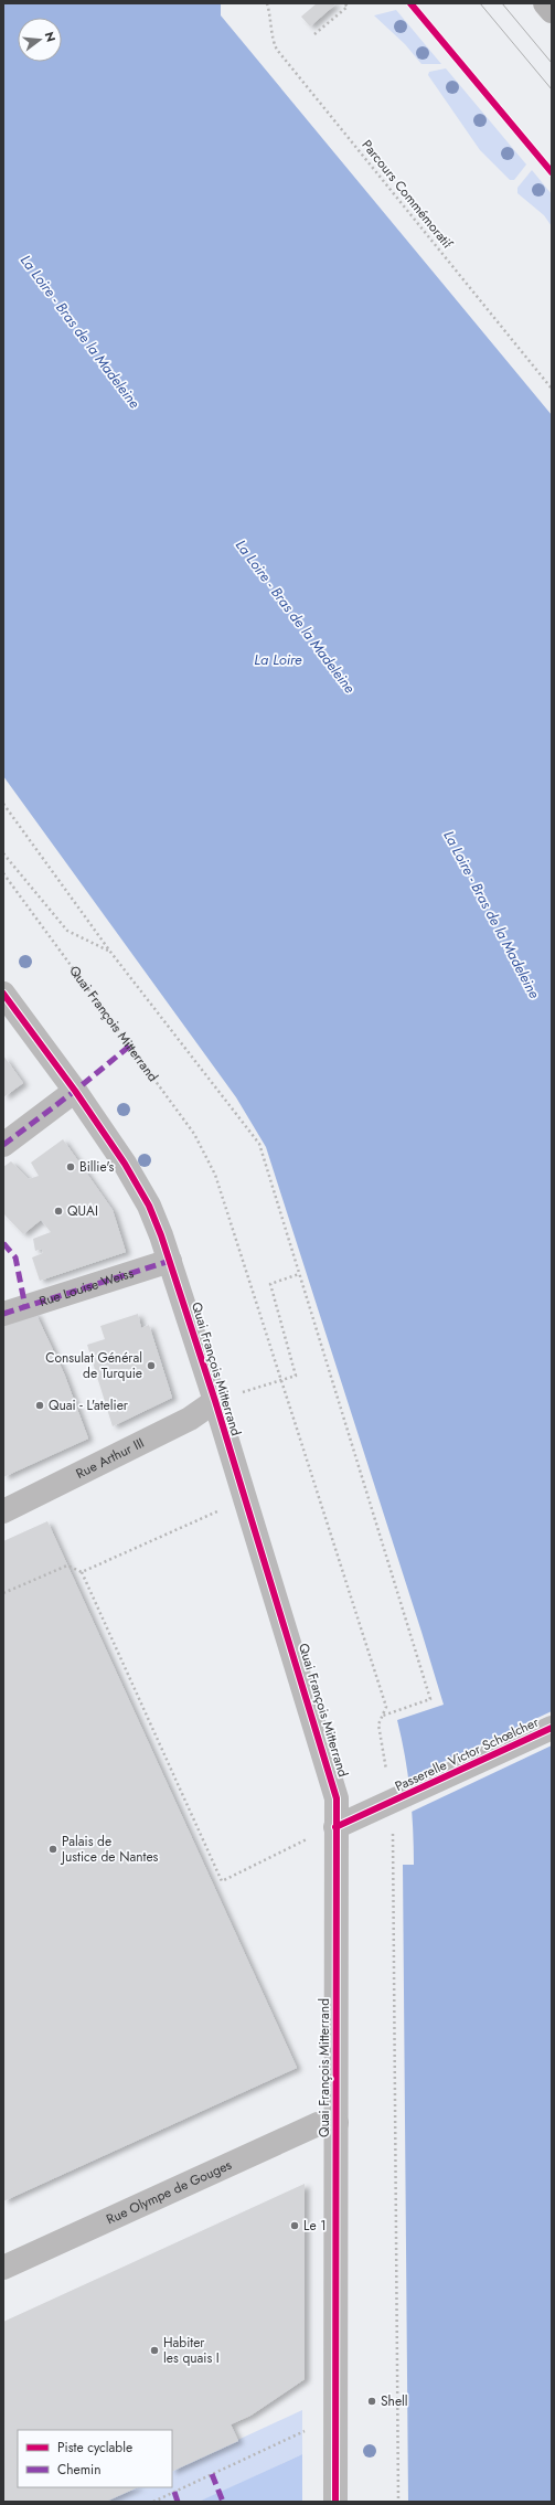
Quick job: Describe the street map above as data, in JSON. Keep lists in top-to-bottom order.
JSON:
{
  "streets": {
    "street": [
      "Quai François Mitterrand",
      "Rue Louise Weiss",
      "Rue Arthur III",
      "Passerelle Victor Schœlcher",
      "Rue Olympe de Gouges"
    ],
    "path": ["Parcours Commémoratif"]
  },
  "crossings": [
    ["Quai François Mitterrand", "Rue Louise Weiss"],
    ["Quai François Mitterrand", "Rue Arthur III"],
    ["Quai François Mitterrand", "Passerelle Victor Schœlcher"],
    ["Quai François Mitterrand", "Rue Olympe de Gouges"]
  ],
  "water": ["La Loire - Bras de la Madeleine", "La Loire"],
  "places": [
    "Billie's",
    "QUAI",
    "Consulat Général de Turquie",
    "Quai - L'atelier",
    "Palais de Justice de Nantes",
    "Le 1",
    "Habiter les quais I",
    "Shell"
  ],
  "legend": ["Piste cyclable", "Chemin"],
  "north": "right"
}
